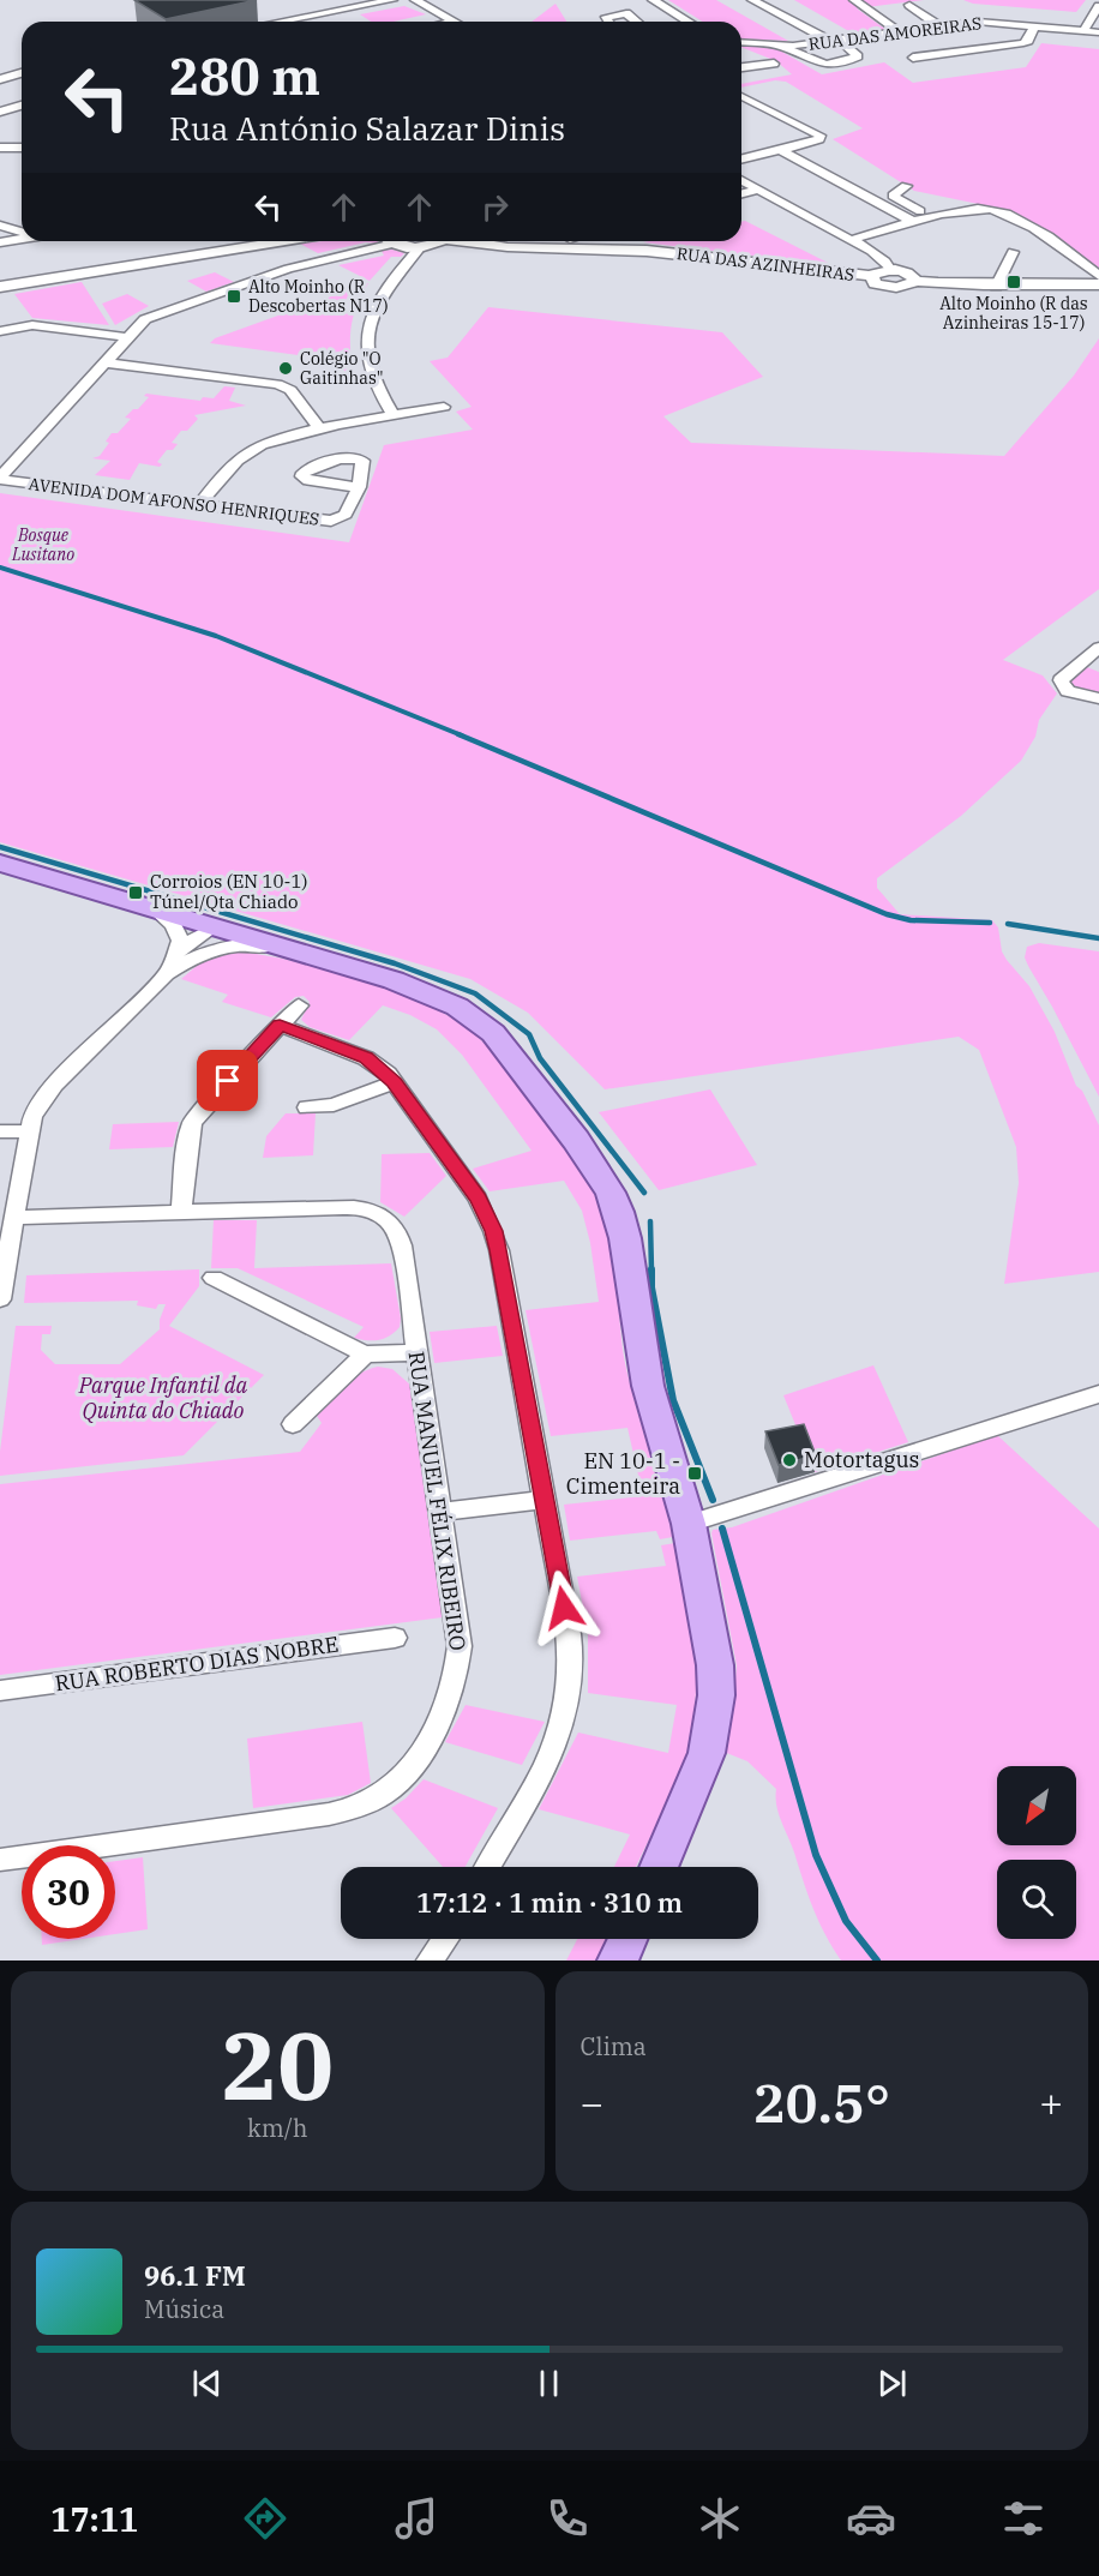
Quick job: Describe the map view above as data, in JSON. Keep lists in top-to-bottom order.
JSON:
{
  "streets": {
    "street": [
      "RUA DAS AMOREIRAS",
      "RUA DAS AZINHEIRAS",
      "AVENIDA DOM AFONSO HENRIQUES",
      "RUA MANUEL FÉLIX RIBEIRO",
      "RUA ROBERTO DIAS NOBRE"
    ]
  },
  "parks": ["Bosque Lusitano", "Parque Infantil da Quinta do Chiado"],
  "places": {
    "transit": [
      "Alto Moinho (R das Azinheiras 15-17)",
      "Alto Moinho (R Descobertas N17)",
      "Corroios (EN 10-1) Túnel/Qta Chiado",
      "EN 10-1 - Cimenteira"
    ],
    "other": ["Colégio \"O Gaitinhas\"", "Motortagus"]
  },
  "north": "bottom left",
  "page": {
    "turn": ["280 m", "Rua António Salazar Dinis"],
    "limit": "30",
    "trip": "17:12 · 1 min · 310 m",
    "tile": [
      ["20", "km/h"],
      "Clima"
    ],
    "heat": ["−", "20.5°", "+"],
    "song": ["96.1 FM", "Música"],
    "tabs": "17:11"
  }
}
